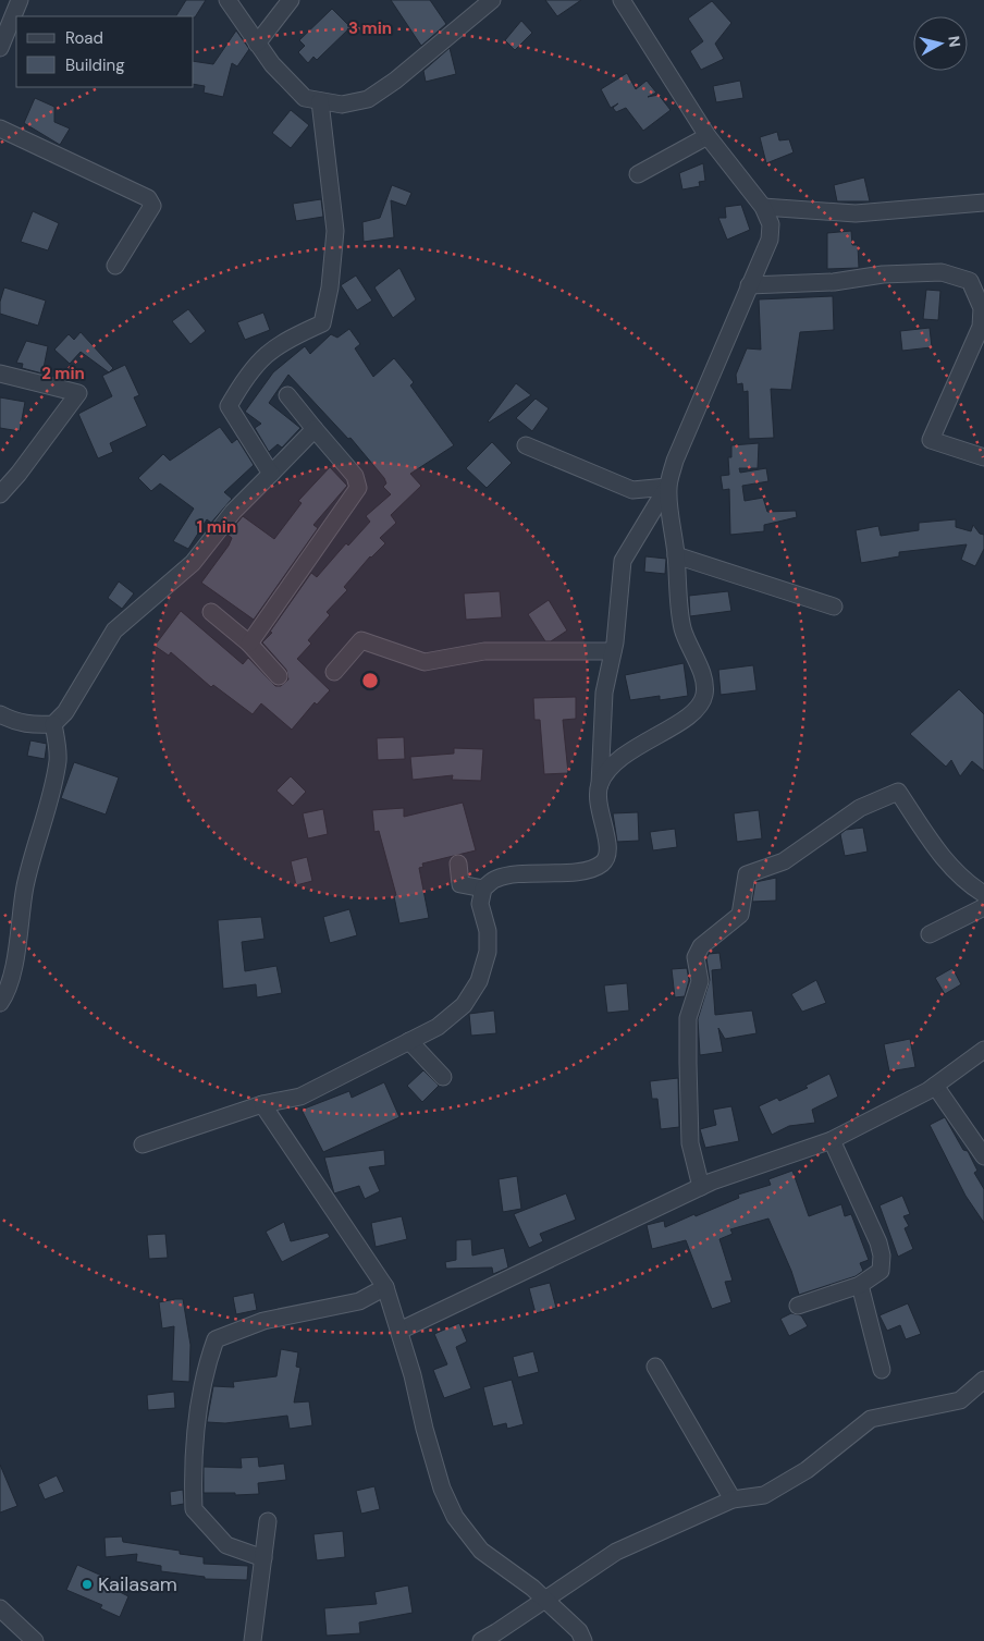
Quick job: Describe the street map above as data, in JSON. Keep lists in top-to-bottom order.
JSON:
{
  "places": ["Kailasam"],
  "legend": ["Road", "Building"],
  "north": "right",
  "rings": ["3 min", "2 min", "1 min"]
}
